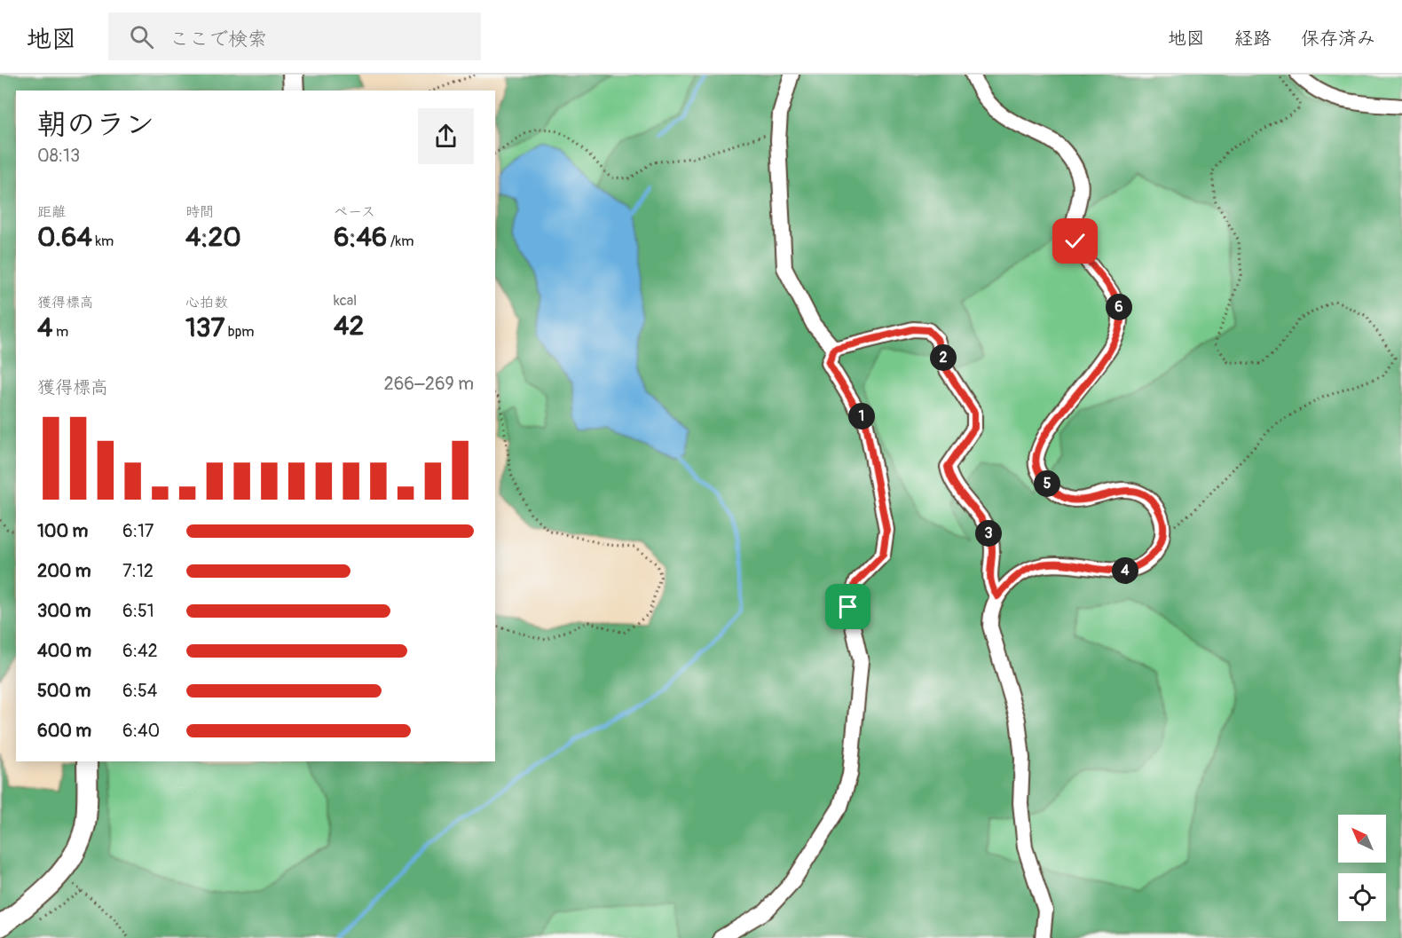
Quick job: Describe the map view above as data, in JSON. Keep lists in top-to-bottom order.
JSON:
{
  "north": "top left",
  "page": {
    "header": "地図",
    "search": "ここで検索",
    "nav": ["地図", "経路", "保存済み"],
    "heading": ["朝のラン", "08:13"],
    "stats": [
      ["距離", "0.64 km"],
      ["時間", "4:20"],
      ["ペース", "6:46 /km"],
      ["獲得標高", "4 m"],
      ["心拍数", "137 bpm"],
      ["kcal", "42"]
    ],
    "pins": [
      "6",
      "2",
      "1",
      "5",
      "3",
      "4"
    ],
    "chart": ["獲得標高", "266–269 m"],
    "list": [
      {
        "name": "100 m",
        "note": "6:17"
      },
      {
        "name": "200 m",
        "note": "7:12"
      },
      {
        "name": "300 m",
        "note": "6:51"
      },
      {
        "name": "400 m",
        "note": "6:42"
      },
      {
        "name": "500 m",
        "note": "6:54"
      },
      {
        "name": "600 m",
        "note": "6:40"
      }
    ]
  }
}
